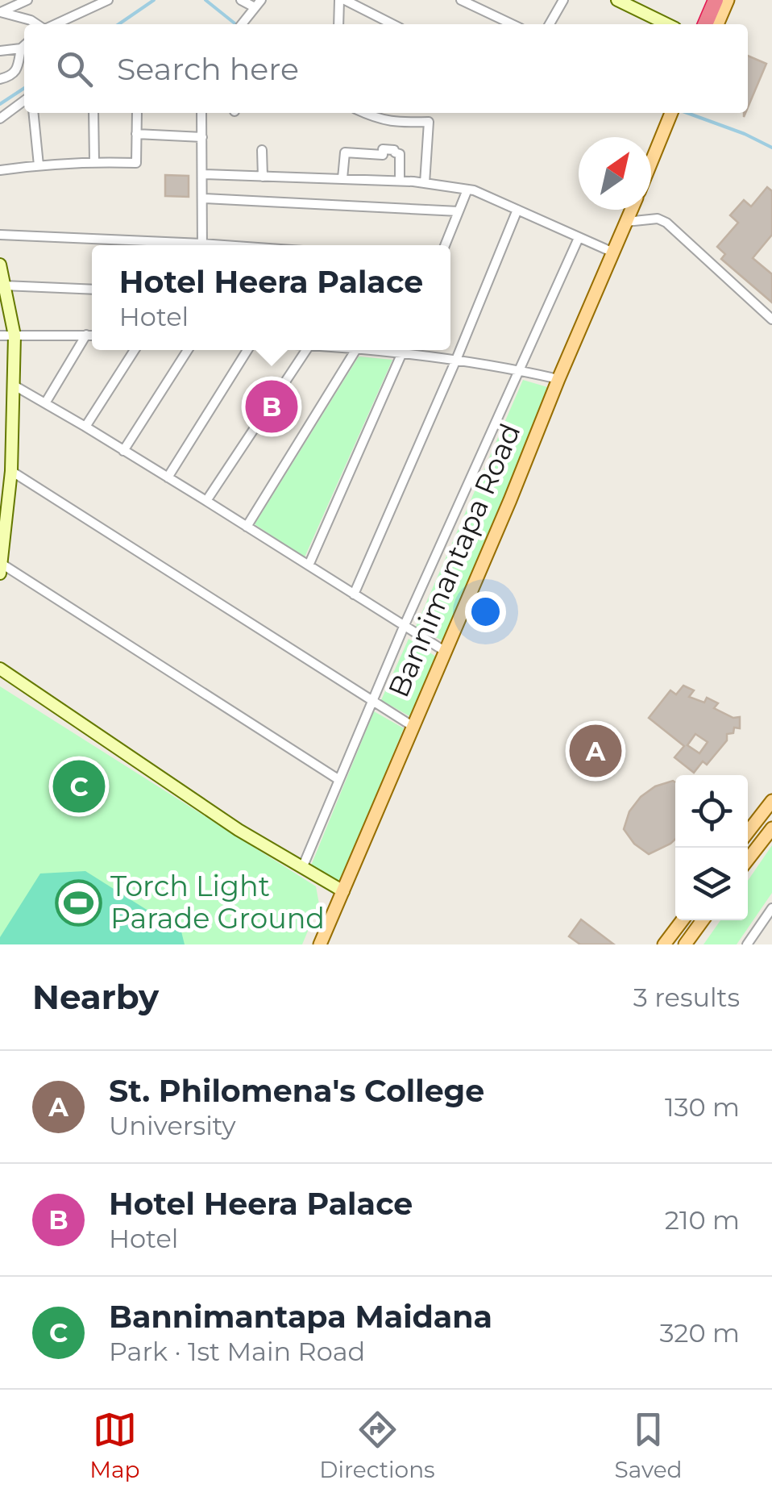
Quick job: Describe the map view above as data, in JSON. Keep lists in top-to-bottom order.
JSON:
{
  "streets": {
    "main road": ["Bannimantapa Road"]
  },
  "places": {
    "sports": ["Torch Light Parade Ground"]
  },
  "north": "top right",
  "page": {
    "search": "Search here",
    "popup": ["Hotel Heera Palace", "Hotel"],
    "pins": ["B", "A", "C"],
    "heading": ["Nearby", "3 results"],
    "list": [
      {
        "mark": "A",
        "name": "St. Philomena's College",
        "note": "University",
        "value": "130 m"
      },
      {
        "mark": "B",
        "name": "Hotel Heera Palace",
        "note": "Hotel",
        "value": "210 m"
      },
      {
        "mark": "C",
        "name": "Bannimantapa Maidana",
        "note": "Park · 1st Main Road",
        "value": "320 m"
      }
    ],
    "nav": ["Map", "Directions", "Saved"]
  }
}
